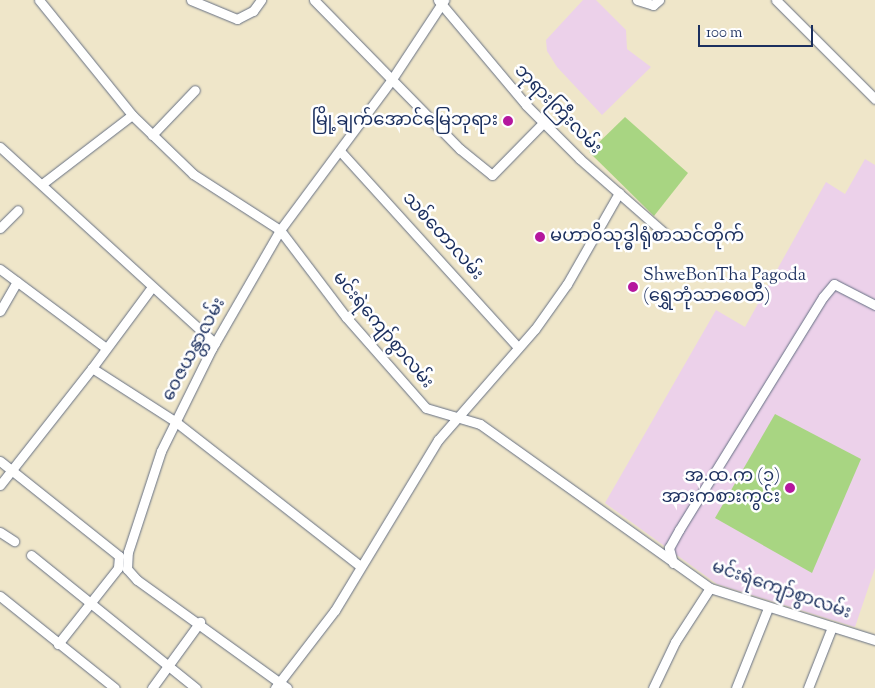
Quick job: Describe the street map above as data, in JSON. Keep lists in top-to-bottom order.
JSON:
{
  "streets": {
    "street": [
      "ဘုရားကြီးလမ်း",
      "သစ်တောလမ်း",
      "မင်းရဲကျော်စွာလမ်း",
      "ဝေဇယန္တာလမ်း"
    ]
  },
  "crossings": [
    ["ဘုရားကြီးလမ်း", "ဝေဇယန္တာလမ်း"],
    ["သစ်တောလမ်း", "ဝေဇယန္တာလမ်း"],
    ["မင်းရဲကျော်စွာလမ်း", "ဝေဇယန္တာလမ်း"]
  ],
  "places": [
    "မြို့ချက်အောင်မြေဘုရား",
    "မဟာဝိသုဒ္ဓါရုံစာသင်တိုက်",
    "ShweBonTha Pagoda (ရွှေဘုံသာစေတီ)",
    "အ.ထ.က (၁) အားကစားကွင်း"
  ],
  "scale_bar": "100 m"
}
